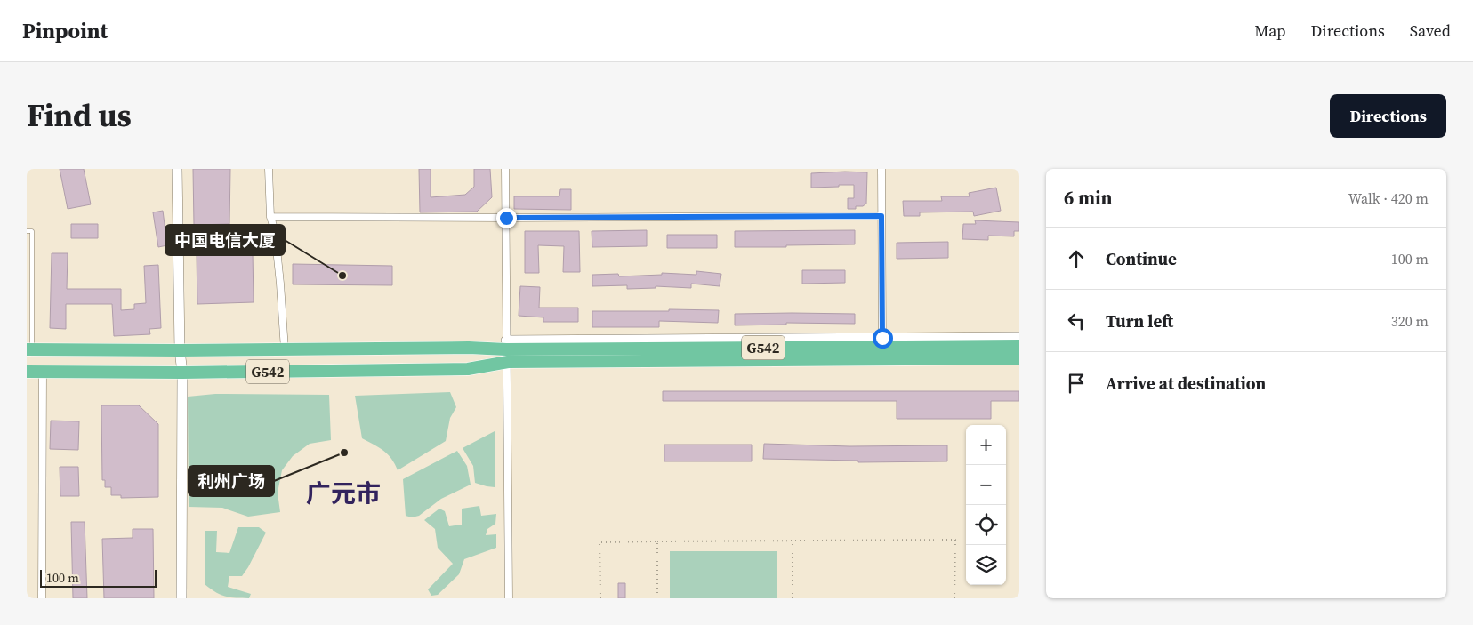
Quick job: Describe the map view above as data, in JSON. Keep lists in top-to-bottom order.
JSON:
{
  "streets": {
    "highway": ["G542"]
  },
  "districts": ["广元市"],
  "places": ["中国电信大厦", "利州广场"],
  "scale_bar": "100 m",
  "page": {
    "header": "Pinpoint",
    "nav": ["Map", "Directions", "Saved"],
    "title": "Find us",
    "buttons": "Directions",
    "heading": ["6 min", "Walk · 420 m"],
    "list": [
      ["Continue", "100 m"],
      ["Turn left", "320 m"],
      "Arrive at destination"
    ],
    "map_buttons": ["+", "−"],
    "scale": "100 m"
  }
}
